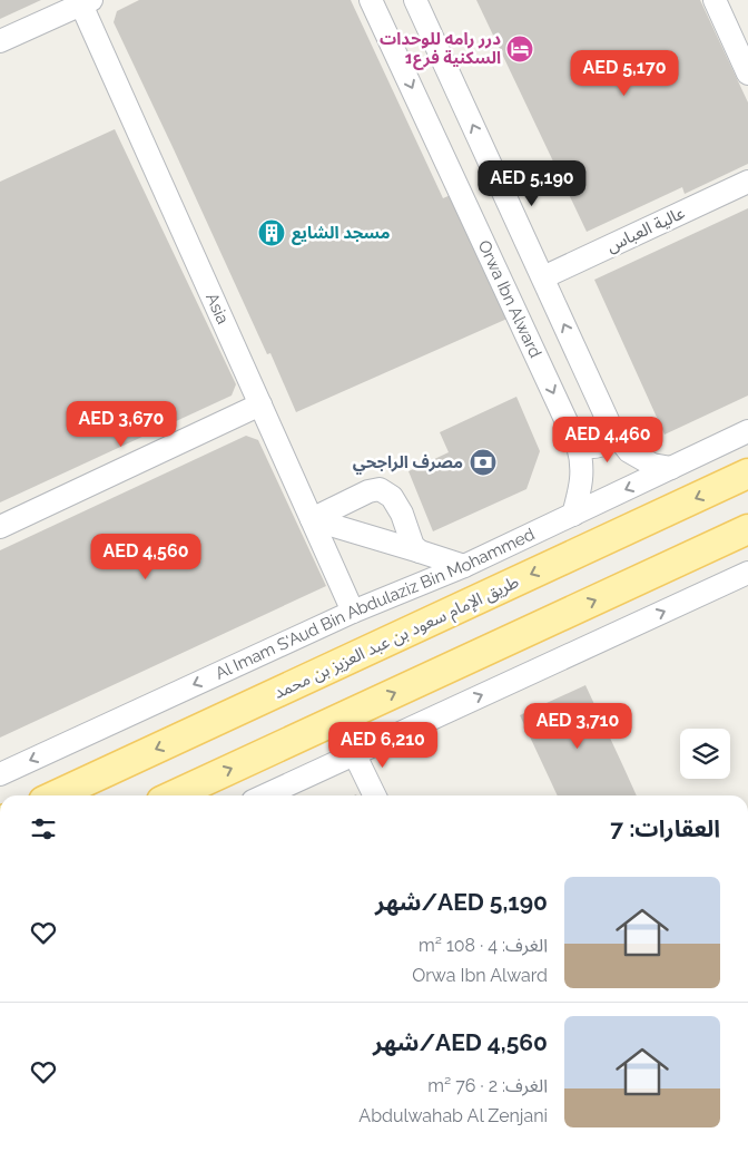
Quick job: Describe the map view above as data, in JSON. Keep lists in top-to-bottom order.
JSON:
{
  "streets": {
    "main road": ["طريق الإمام سعود بن عبد العزيز بن محمد"],
    "street": [
      "عالية العباس",
      "Orwa Ibn Alward",
      "Asia",
      "Al Imam S'Aud Bin Abdulaziz Bin Mohammed"
    ]
  },
  "crossings": [
    ["Orwa Ibn Alward", "Al Imam S'Aud Bin Abdulaziz Bin Mohammed"],
    ["Asia", "Al Imam S'Aud Bin Abdulaziz Bin Mohammed"]
  ],
  "places": {
    "hotel": ["درر رامه للوحدات السكنية فرع1"],
    "building": ["مسجد الشايع"],
    "bank": ["مصرف الراجحي"]
  },
  "page": {
    "price": [
      "AED 5,170",
      "AED 5,190",
      "AED 3,670",
      "AED 4,460",
      "AED 4,560",
      "AED 3,710",
      "AED 6,210"
    ],
    "heading": "العقارات: 7",
    "list": [
      {
        "name": "AED 5,190/شهر",
        "note": "الغرف: 4 · 108 m² · Orwa Ibn Alward"
      },
      {
        "name": "AED 4,560/شهر",
        "note": "الغرف: 2 · 76 m² · Abdulwahab Al Zenjani"
      }
    ]
  }
}
